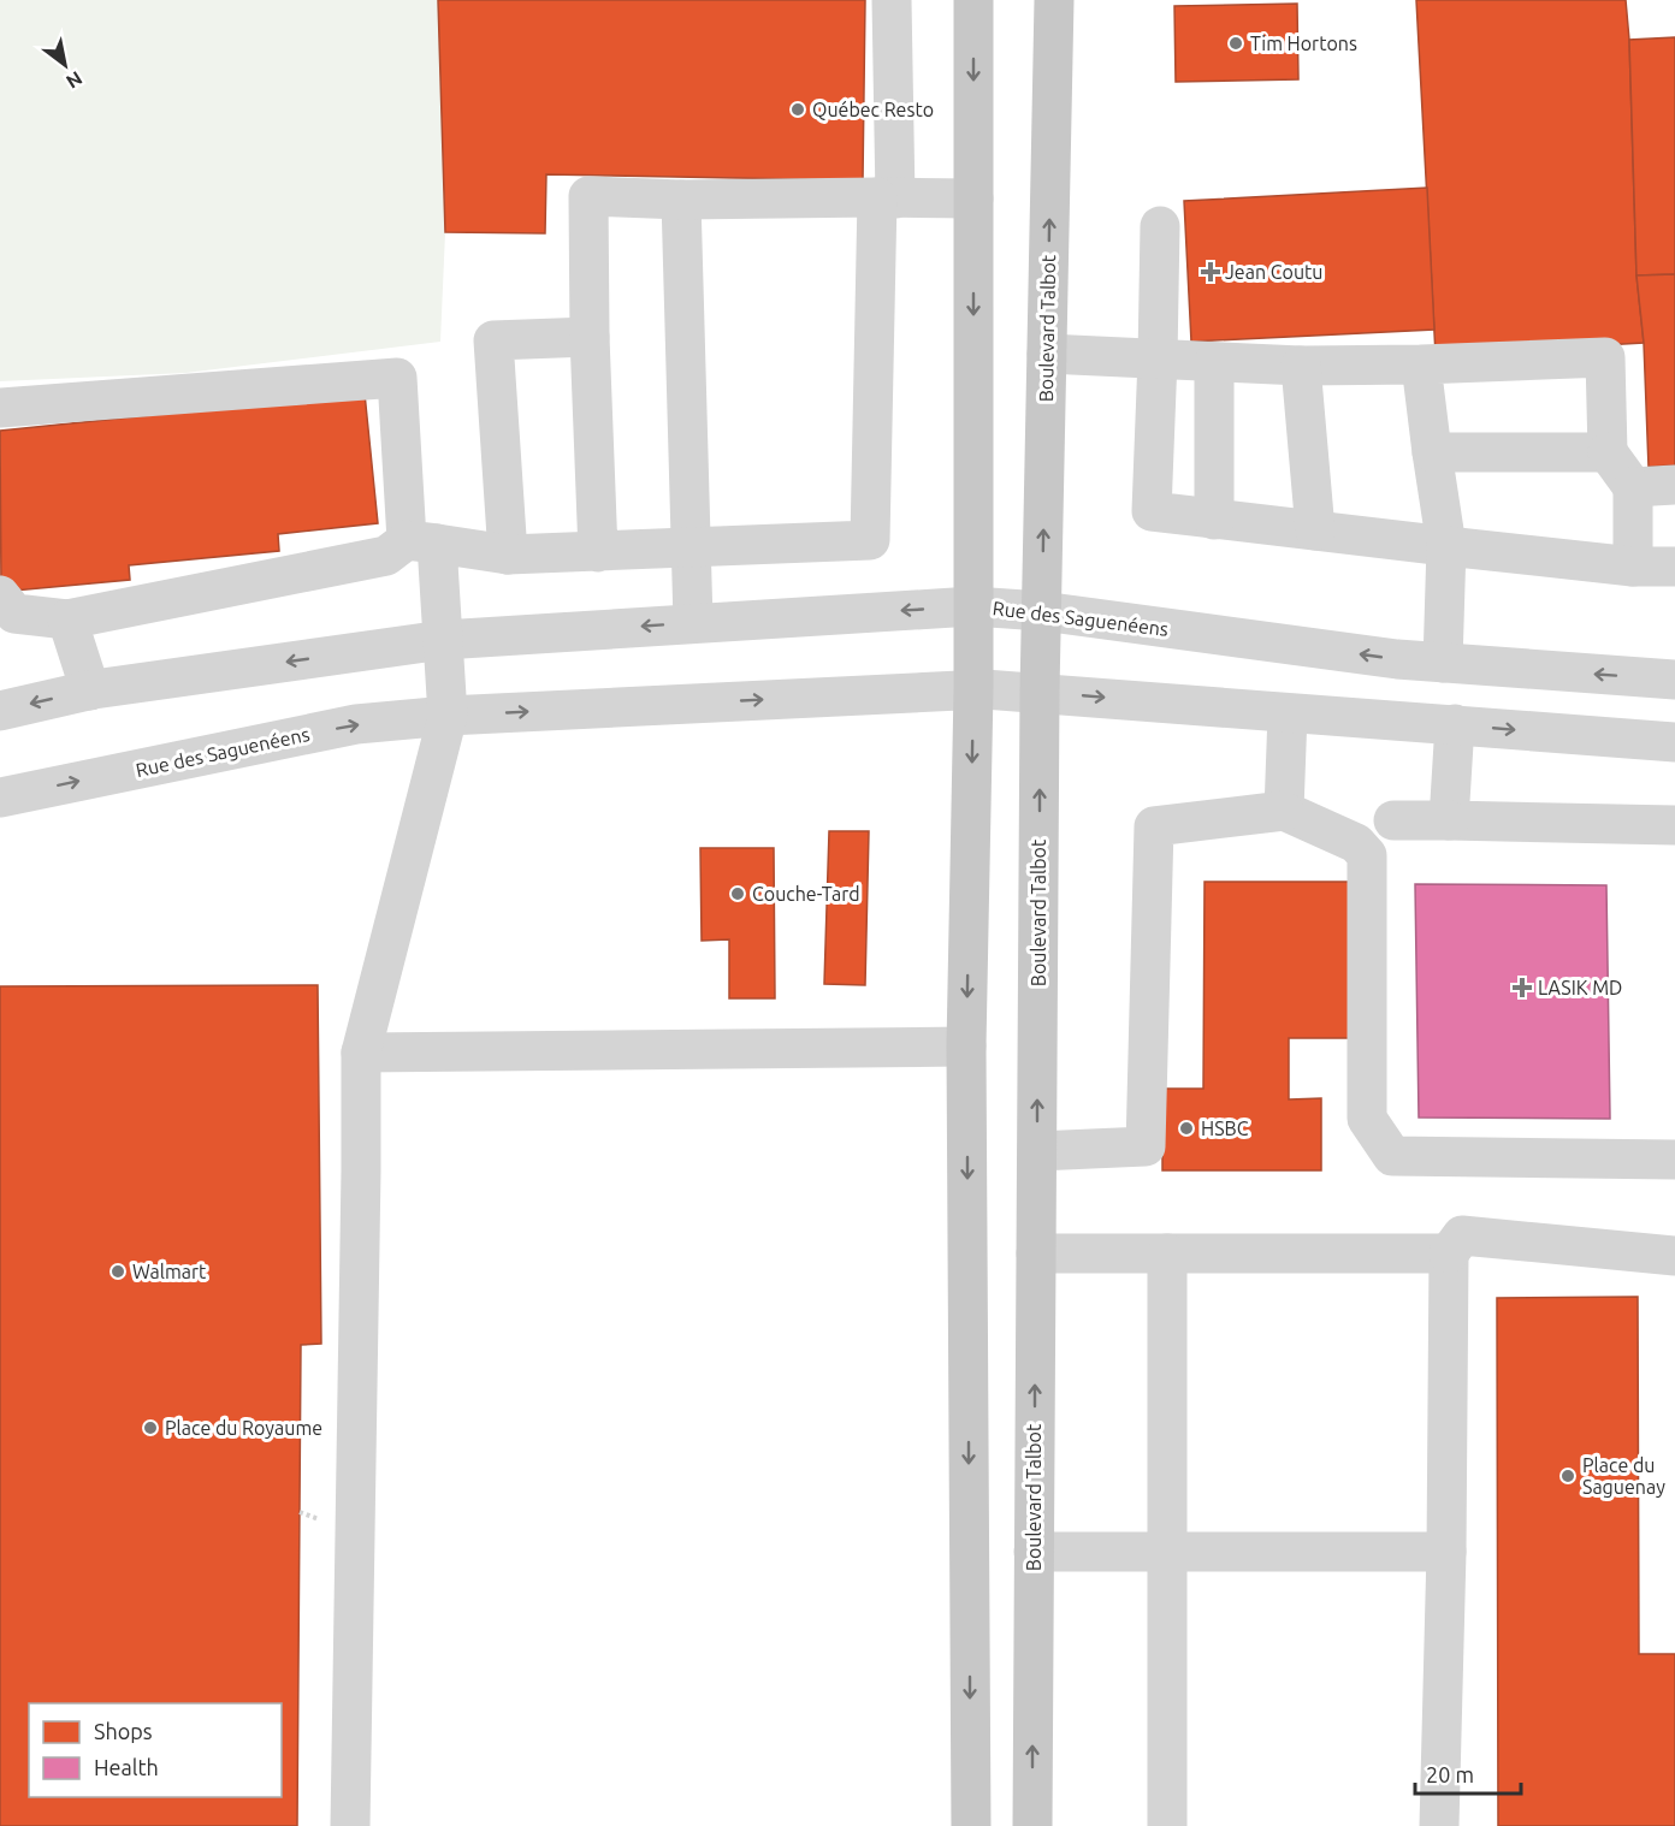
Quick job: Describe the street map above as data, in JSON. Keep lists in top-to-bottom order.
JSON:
{
  "streets": {
    "main road": ["Boulevard Talbot"],
    "street": ["Rue des Saguenéens"]
  },
  "crossings": [
    ["Boulevard Talbot", "Rue des Saguenéens"]
  ],
  "places": {
    "other": [
      "Tim Hortons",
      "Québec Resto",
      "Couche-Tard",
      "HSBC",
      "Walmart",
      "Place du Royaume",
      "Place du Saguenay"
    ],
    "health": ["Jean Coutu", "LASIK MD"]
  },
  "legend": ["Shops", "Health"],
  "scale_bar": "20 m",
  "north": "bottom right"
}
